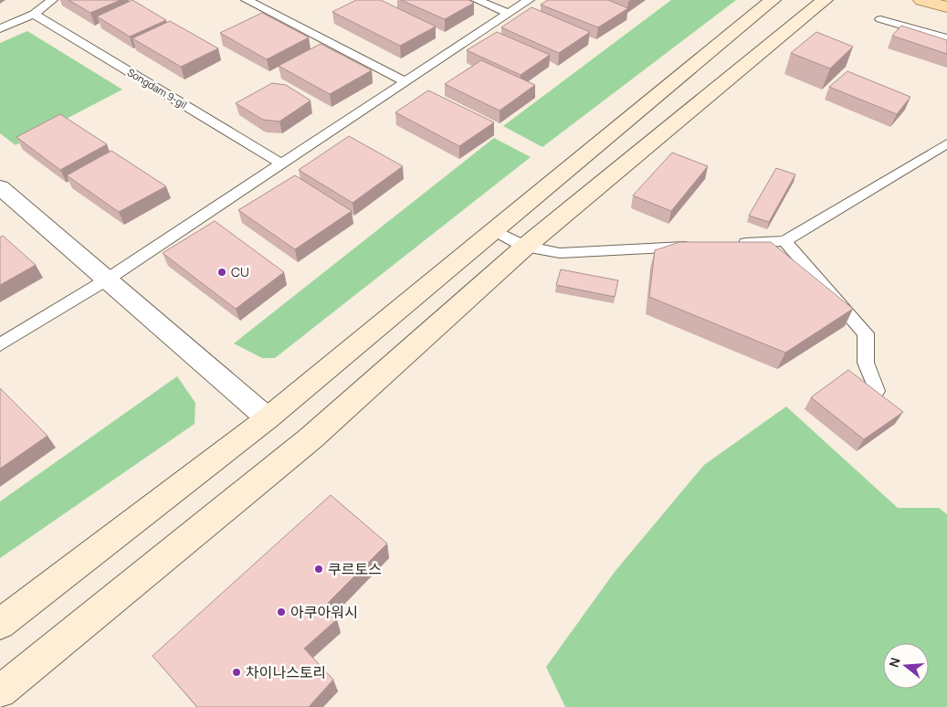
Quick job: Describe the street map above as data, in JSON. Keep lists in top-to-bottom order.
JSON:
{
  "streets": {
    "lane": ["Songdam 9-gil"]
  },
  "places": [
    "CU",
    "쿠르토스",
    "아쿠아워시",
    "차이나스토리"
  ],
  "north": "left"
}
